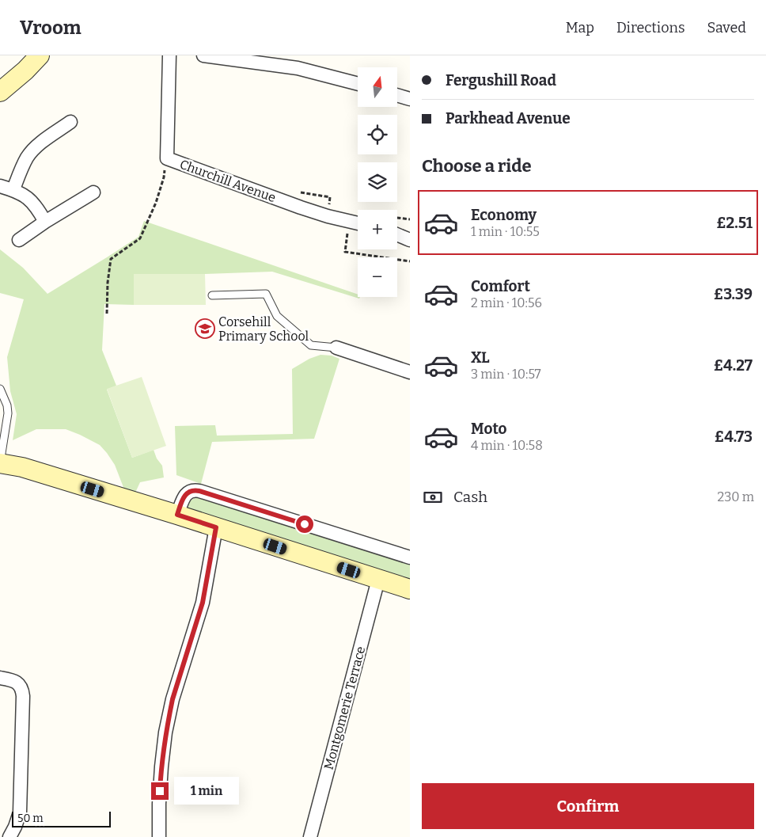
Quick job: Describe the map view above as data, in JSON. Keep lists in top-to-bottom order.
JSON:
{
  "streets": {
    "street": ["Churchill Avenue", "Montgomerie Terrace"]
  },
  "places": {
    "school or university": ["Corsehill Primary School"]
  },
  "scale_bar": "50 m",
  "north": "top",
  "page": {
    "header": "Vroom",
    "nav": ["Map", "Directions", "Saved"],
    "banner": ["Fergushill Road", "Parkhead Avenue"],
    "map_buttons": ["+", "−"],
    "heading": "Choose a ride",
    "list": [
      {
        "name": "Economy",
        "note": "1 min · 10:55",
        "value": "£2.51"
      },
      {
        "name": "Comfort",
        "note": "2 min · 10:56",
        "value": "£3.39"
      },
      {
        "name": "XL",
        "note": "3 min · 10:57",
        "value": "£4.27"
      },
      {
        "name": "Moto",
        "note": "4 min · 10:58",
        "value": "£4.73"
      }
    ],
    "pay": ["Cash", "230 m"],
    "buttons": "Confirm",
    "bubble": "1 min",
    "scale": "50 m"
  }
}
